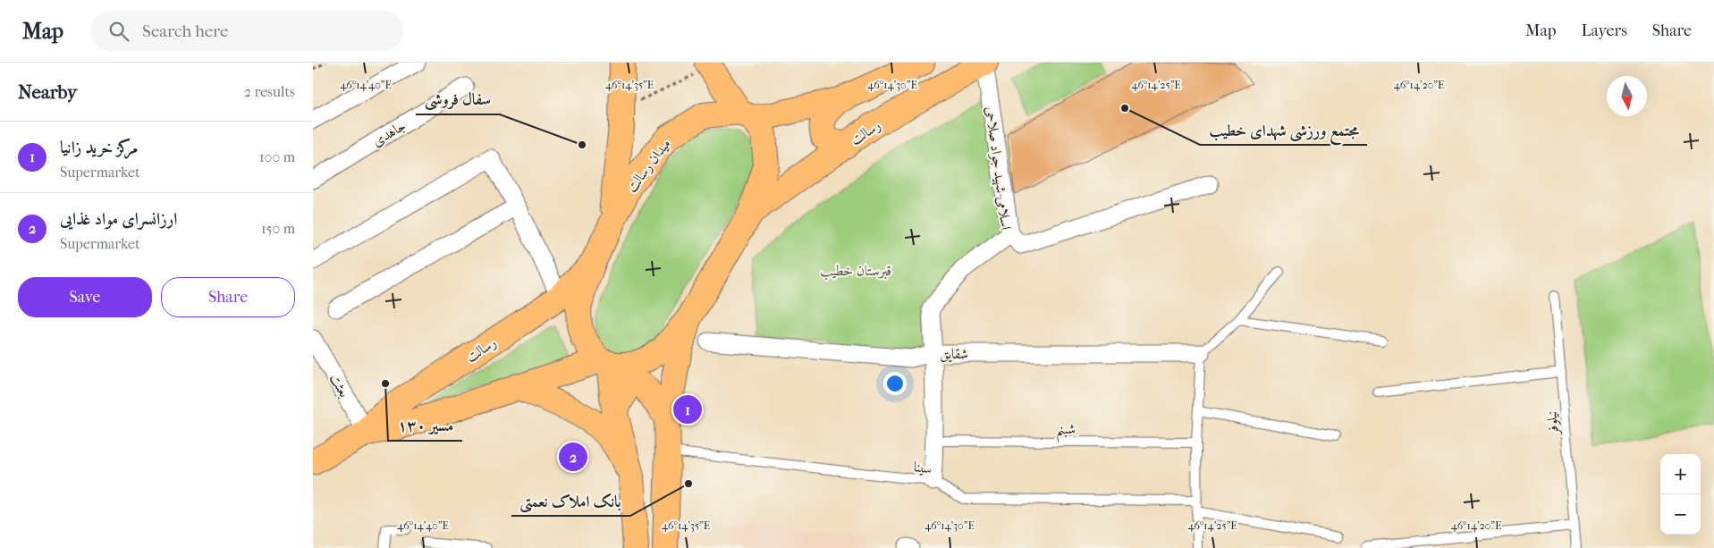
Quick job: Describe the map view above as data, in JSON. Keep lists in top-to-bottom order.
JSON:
{
  "streets": {
    "main road": ["رسالت", "میدان رسالت"],
    "street": [
      "جاهدی",
      "اسلامی-شهید جواد صلاحی",
      "شقایق",
      "بعثت"
    ],
    "lane": ["نیلوفر", "شبنم", "سینا"]
  },
  "crossings": [
    ["رسالت", "میدان رسالت"],
    ["رسالت", "اسلامی-شهید جواد صلاحی"],
    ["رسالت", "بعثت"],
    ["اسلامی-شهید جواد صلاحی", "شقایق"],
    ["اسلامی-شهید جواد صلاحی", "شبنم"],
    ["اسلامی-شهید جواد صلاحی", "سینا"]
  ],
  "parks": ["قبرستان خطیب"],
  "places": [
    "مجتمع ورزشی شهدای خطیب",
    "سفال فروشی",
    "مسیر ۱۳۰",
    "بانک املاک نعمتی"
  ],
  "north": "bottom",
  "page": {
    "header": "Map",
    "search": "Search here",
    "nav": ["Map", "Layers", "Share"],
    "heading": ["Nearby", "2 results"],
    "list": [
      {
        "mark": "1",
        "name": "مرکز خرید زانیا",
        "note": "Supermarket",
        "value": "100 m"
      },
      {
        "mark": "2",
        "name": "ارزانسرای مواد غذایی",
        "note": "Supermarket",
        "value": "150 m"
      }
    ],
    "buttons": ["Save", "Share"],
    "pins": ["1", "2"],
    "map_buttons": ["+", "−"]
  },
  "coordinates": [
    "46°14'40\"E",
    "46°14'35\"E",
    "46°14'30\"E",
    "46°14'25\"E",
    "46°14'20\"E"
  ]
}
